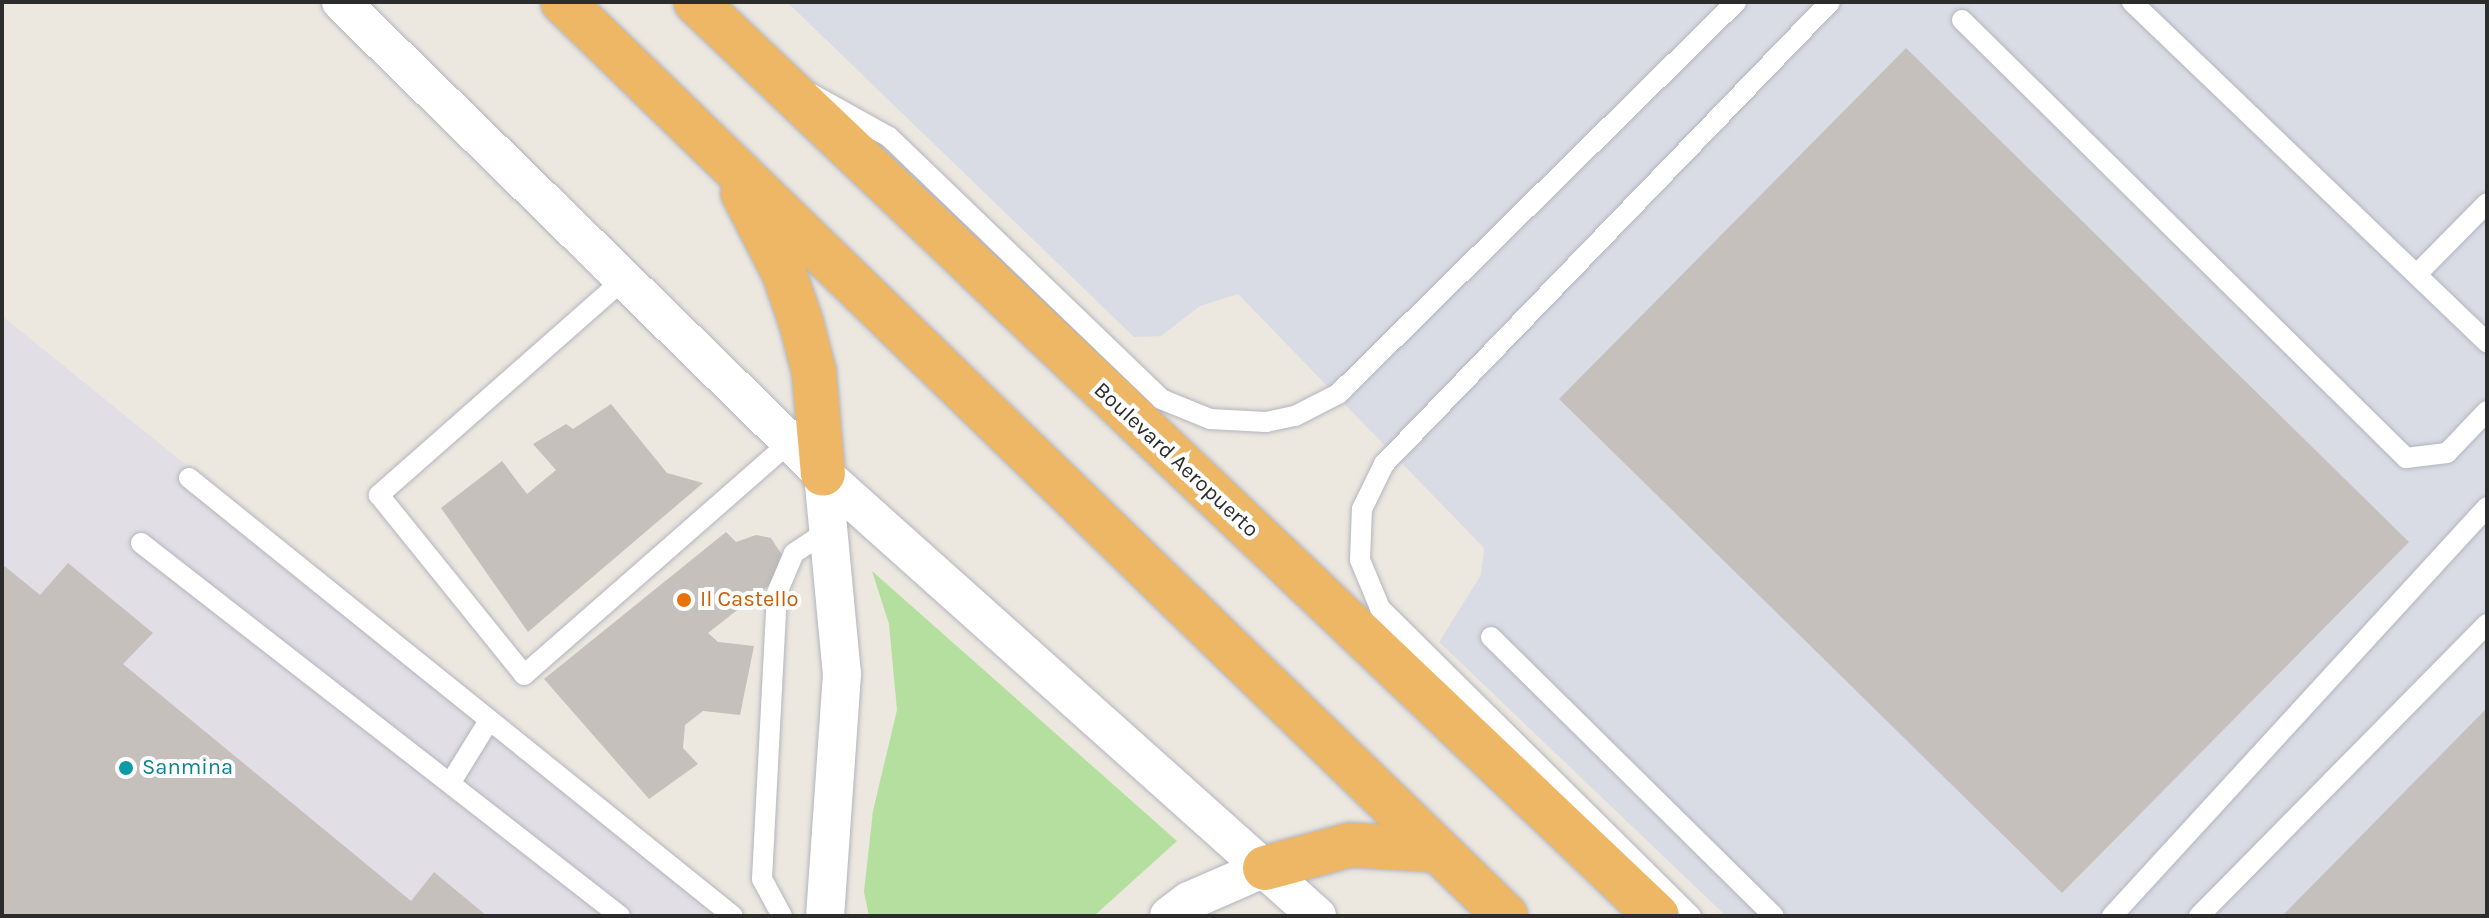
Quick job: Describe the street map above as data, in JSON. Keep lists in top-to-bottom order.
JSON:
{
  "streets": {
    "highway": ["Boulevard Aeropuerto"]
  },
  "places": ["Il Castello", "Sanmina"]
}
